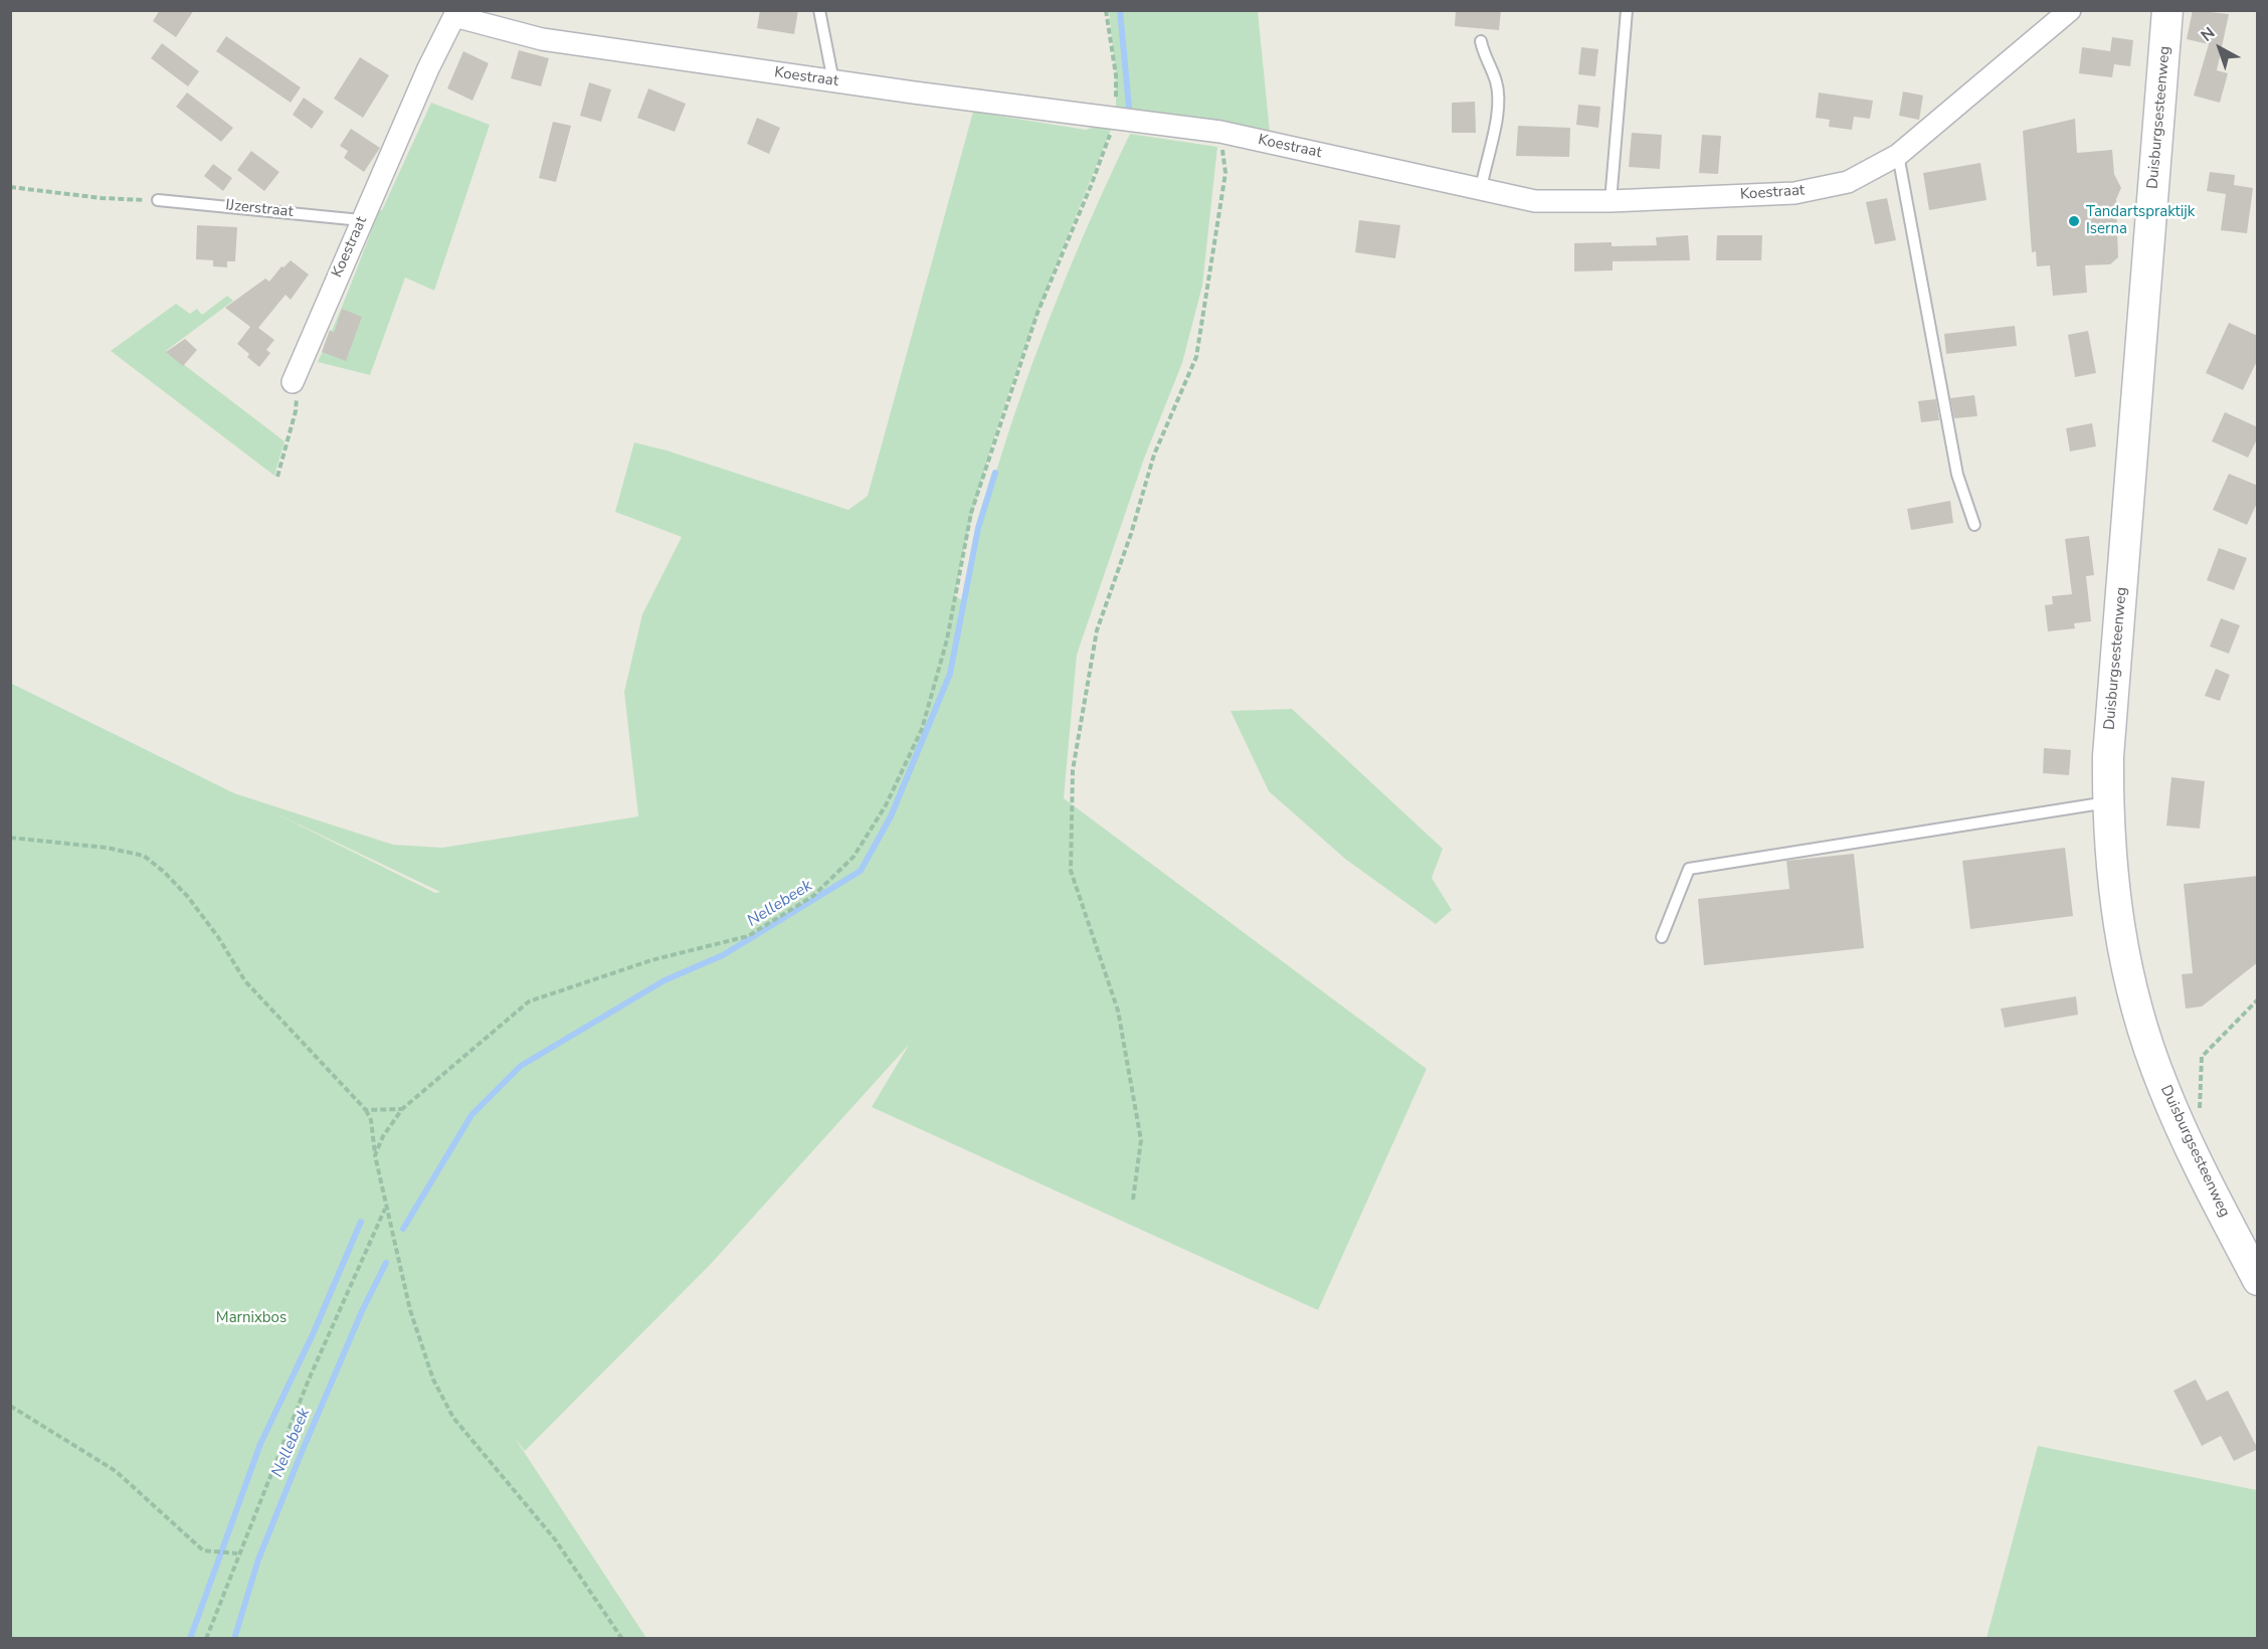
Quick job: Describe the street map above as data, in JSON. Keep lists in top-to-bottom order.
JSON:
{
  "streets": {
    "street": ["Koestraat", "Duisburgsesteenweg"],
    "lane": ["IJzerstraat"]
  },
  "crossings": [
    ["Koestraat", "IJzerstraat"]
  ],
  "water": ["Nellebeek"],
  "parks": ["Marnixbos"],
  "places": ["Tandartspraktijk Iserna"],
  "north": "top left"
}
